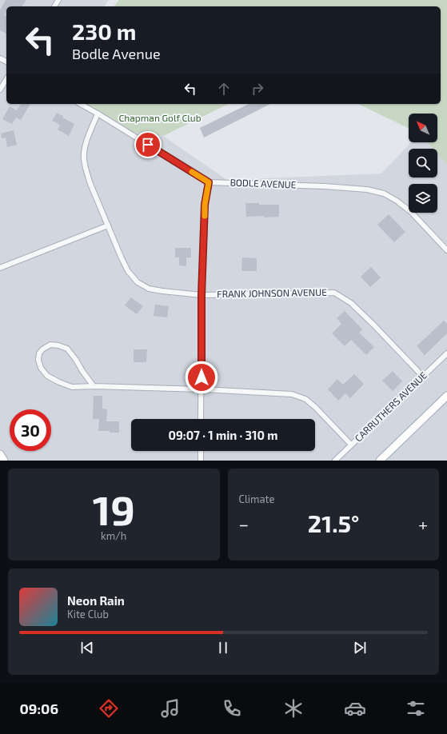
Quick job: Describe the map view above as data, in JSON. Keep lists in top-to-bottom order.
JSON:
{
  "streets": {
    "street": ["BODLE AVENUE", "FRANK JOHNSON AVENUE", "CARRUTHERS AVENUE"]
  },
  "crossings": [
    ["BODLE AVENUE", "FRANK JOHNSON AVENUE"],
    ["FRANK JOHNSON AVENUE", "CARRUTHERS AVENUE"]
  ],
  "parks": ["Chapman Golf Club"],
  "north": "top left",
  "page": {
    "turn": ["230 m", "Bodle Avenue"],
    "limit": "30",
    "trip": "09:07 · 1 min · 310 m",
    "tile": [
      ["19", "km/h"],
      "Climate"
    ],
    "heat": ["−", "21.5°", "+"],
    "song": ["Neon Rain", "Kite Club"],
    "tabs": "09:06"
  }
}
